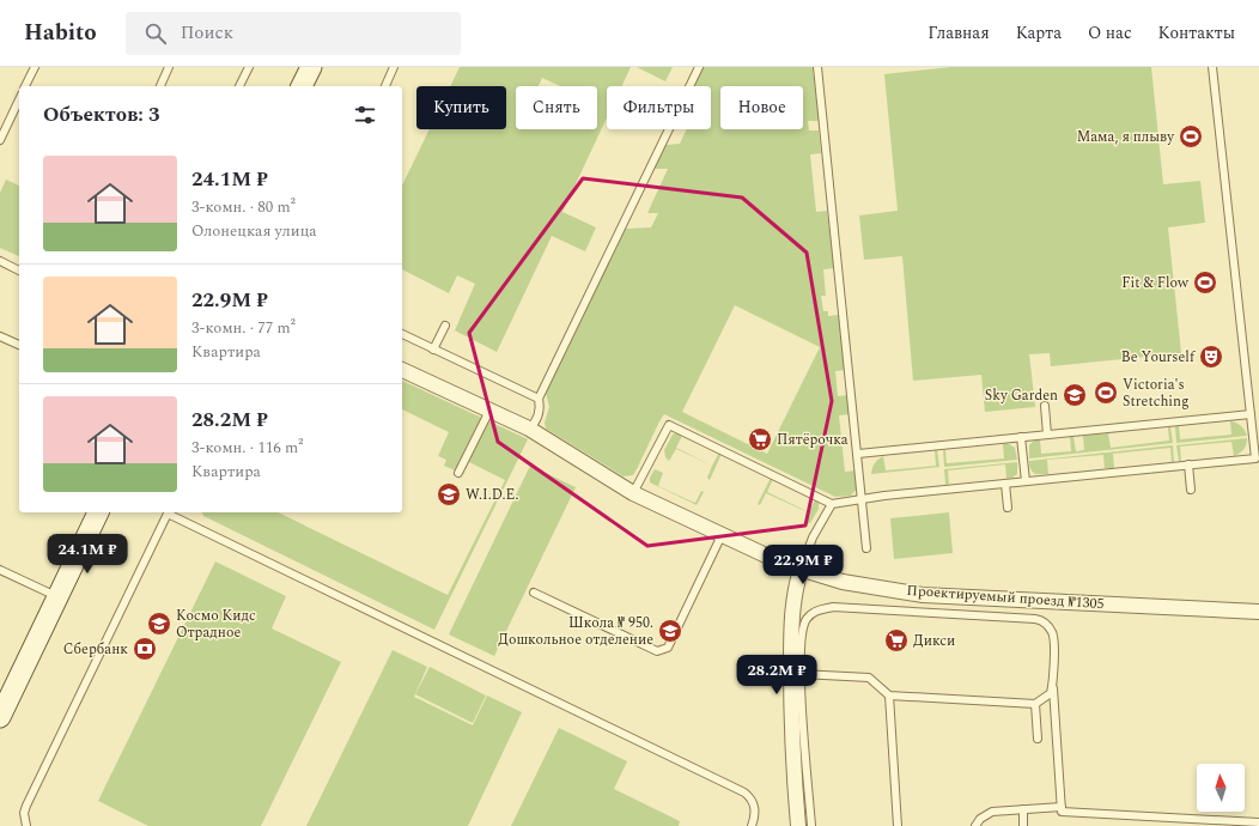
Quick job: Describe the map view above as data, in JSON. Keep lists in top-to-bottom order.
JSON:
{
  "streets": {
    "street": ["Проектируемый проезд №1305"]
  },
  "places": {
    "sports": ["Мама, я плыву", "Fit & Flow", "Victoria's Stretching"],
    "theatre": ["Be Yourself"],
    "school or university": [
      "Sky Garden",
      "W.I.D.E.",
      "Космо Кидс Отрадное",
      "Школа № 950. Дошкольное отделение"
    ],
    "supermarket": ["Пятёрочка", "Дикси"],
    "bank": ["Сбербанк"]
  },
  "north": "top",
  "page": {
    "header": "Habito",
    "search": "Поиск",
    "nav": [
      "Главная",
      "Карта",
      "О нас",
      "Контакты"
    ],
    "chip": [
      "Купить",
      "Снять",
      "Фильтры",
      "Новое"
    ],
    "heading": "Объектов: 3",
    "list": [
      {
        "name": "24.1M ₽",
        "note": "3-комн. · 80 m² · Олонецкая улица"
      },
      {
        "name": "22.9M ₽",
        "note": "3-комн. · 77 m² · Квартира"
      },
      {
        "name": "28.2M ₽",
        "note": "3-комн. · 116 m² · Квартира"
      }
    ],
    "price": ["24.1M ₽", "22.9M ₽", "28.2M ₽"]
  }
}
